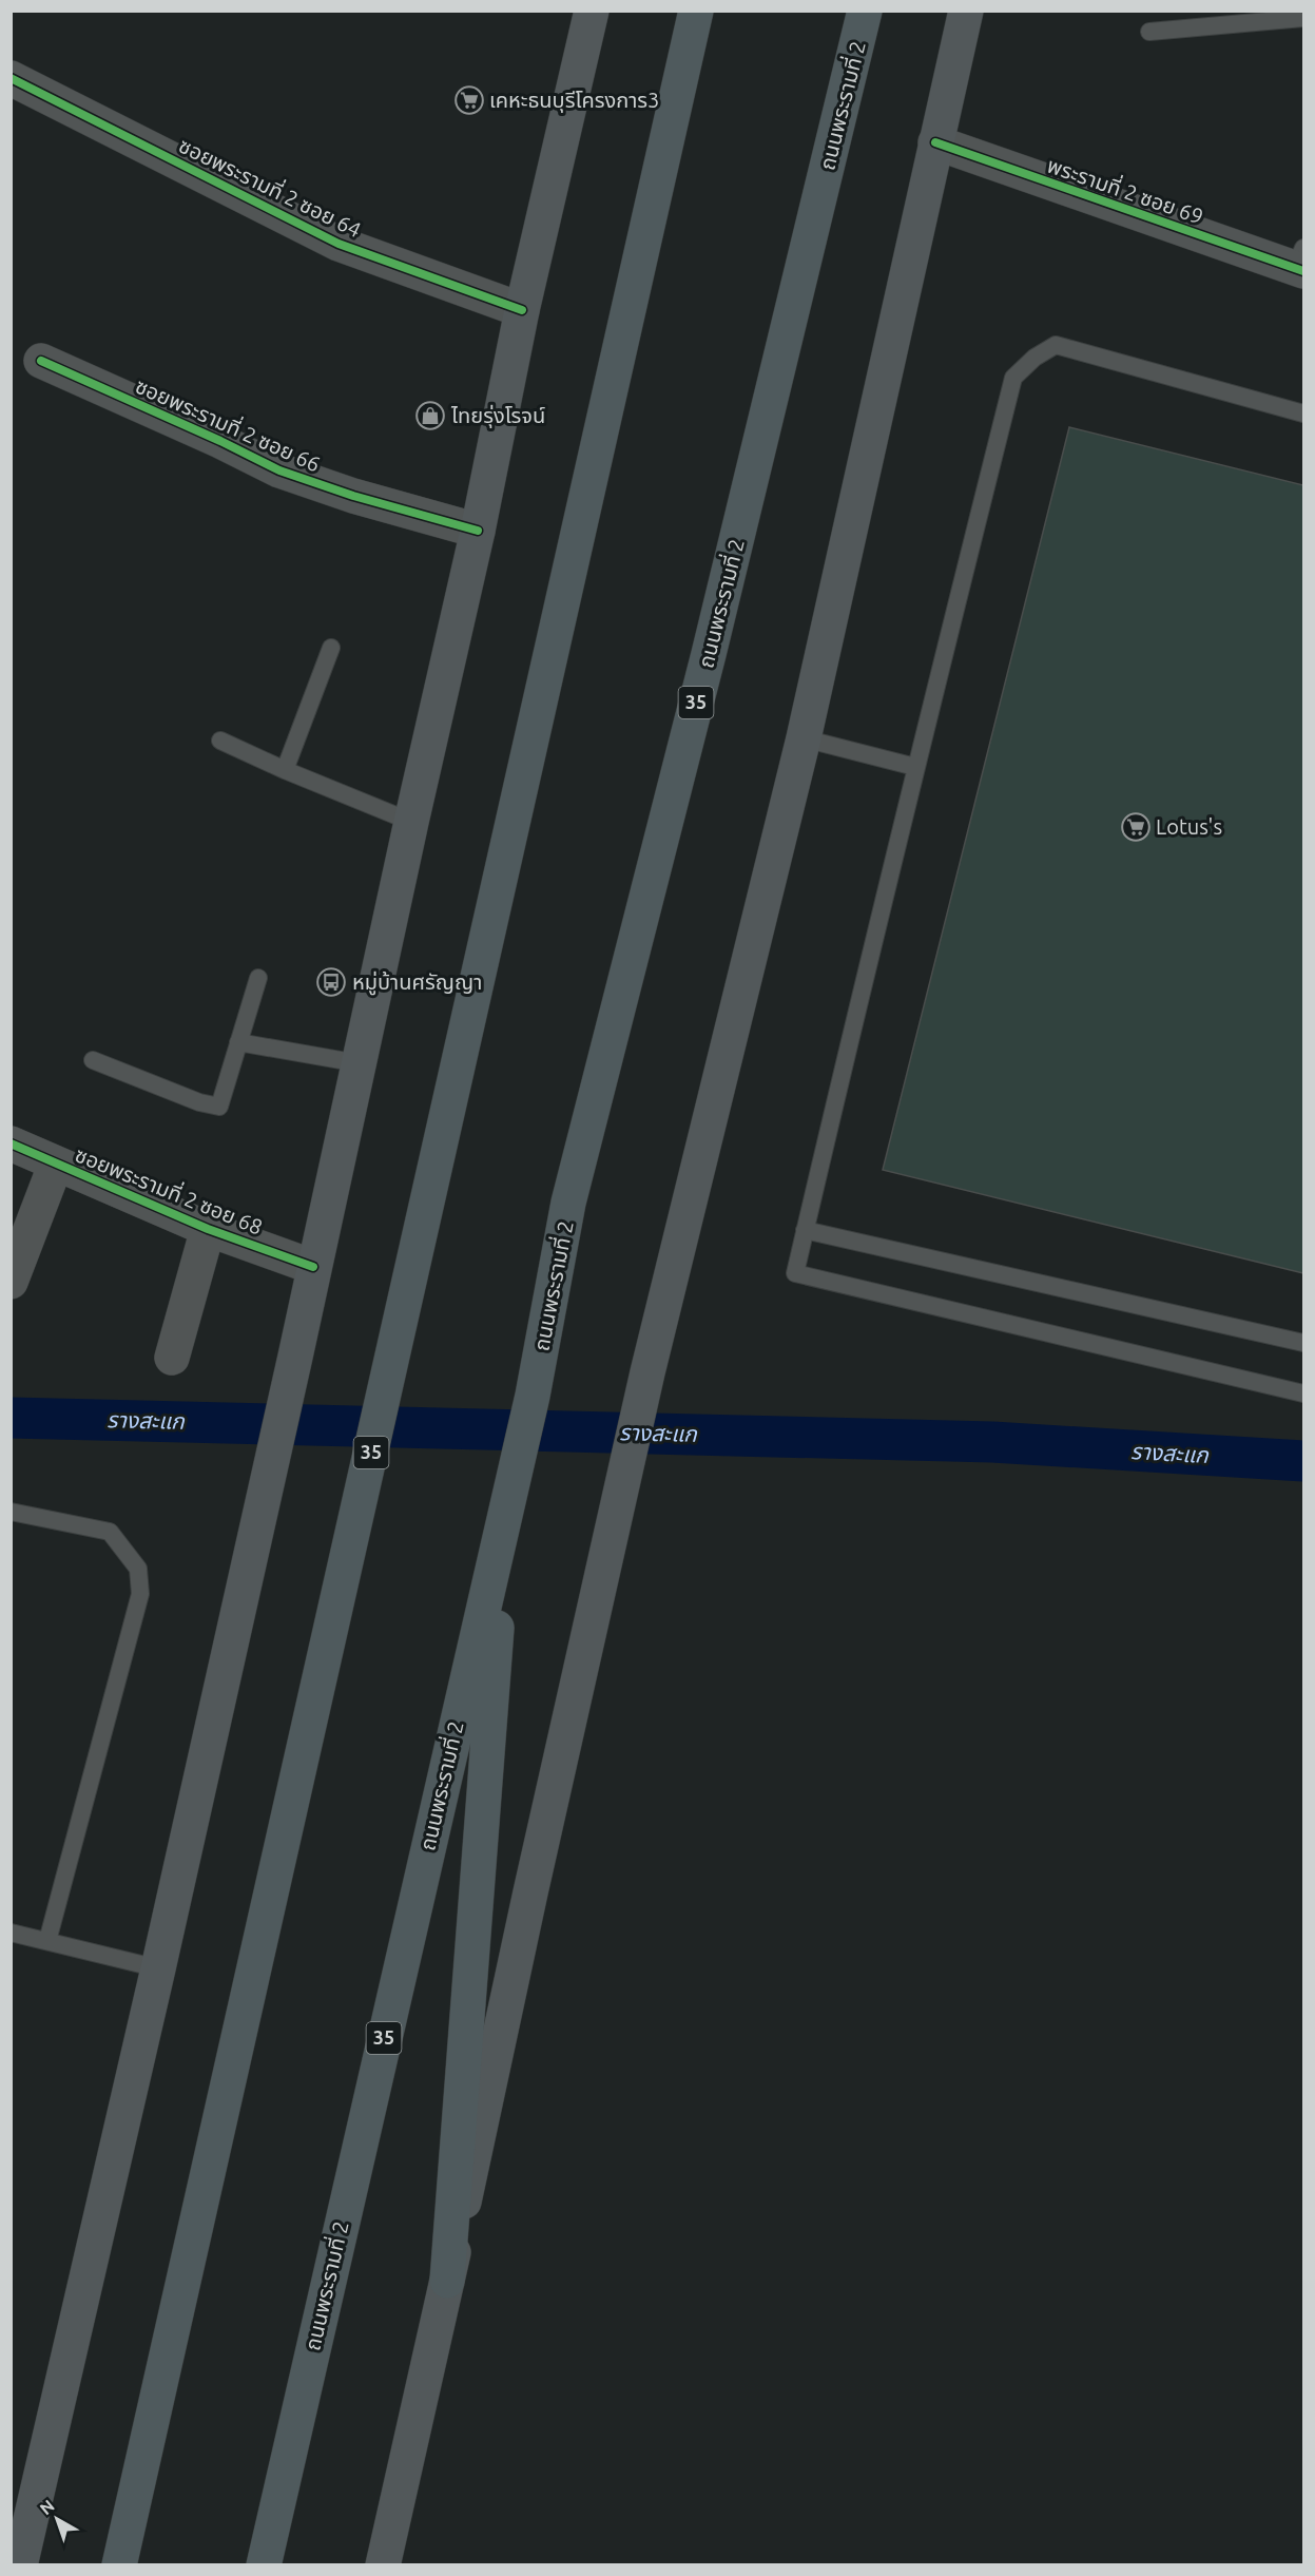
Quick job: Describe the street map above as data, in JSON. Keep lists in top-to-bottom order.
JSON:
{
  "streets": {
    "highway": ["ถนนพระรามที่ 2", "35"],
    "street": [
      "ซอยพระรามที่ 2 ซอย 64",
      "พระรามที่ 2 ซอย 69",
      "ซอยพระรามที่ 2 ซอย 66",
      "ซอยพระรามที่ 2 ซอย 68"
    ]
  },
  "water": ["รางสะแก"],
  "places": {
    "supermarket": ["เคหะธนบุรีโครงการ3", "Lotus's"],
    "shop": ["ไทยรุ่งโรจน์"],
    "bus stop": ["หมู่บ้านศรัญญา"]
  },
  "north": "top left"
}
